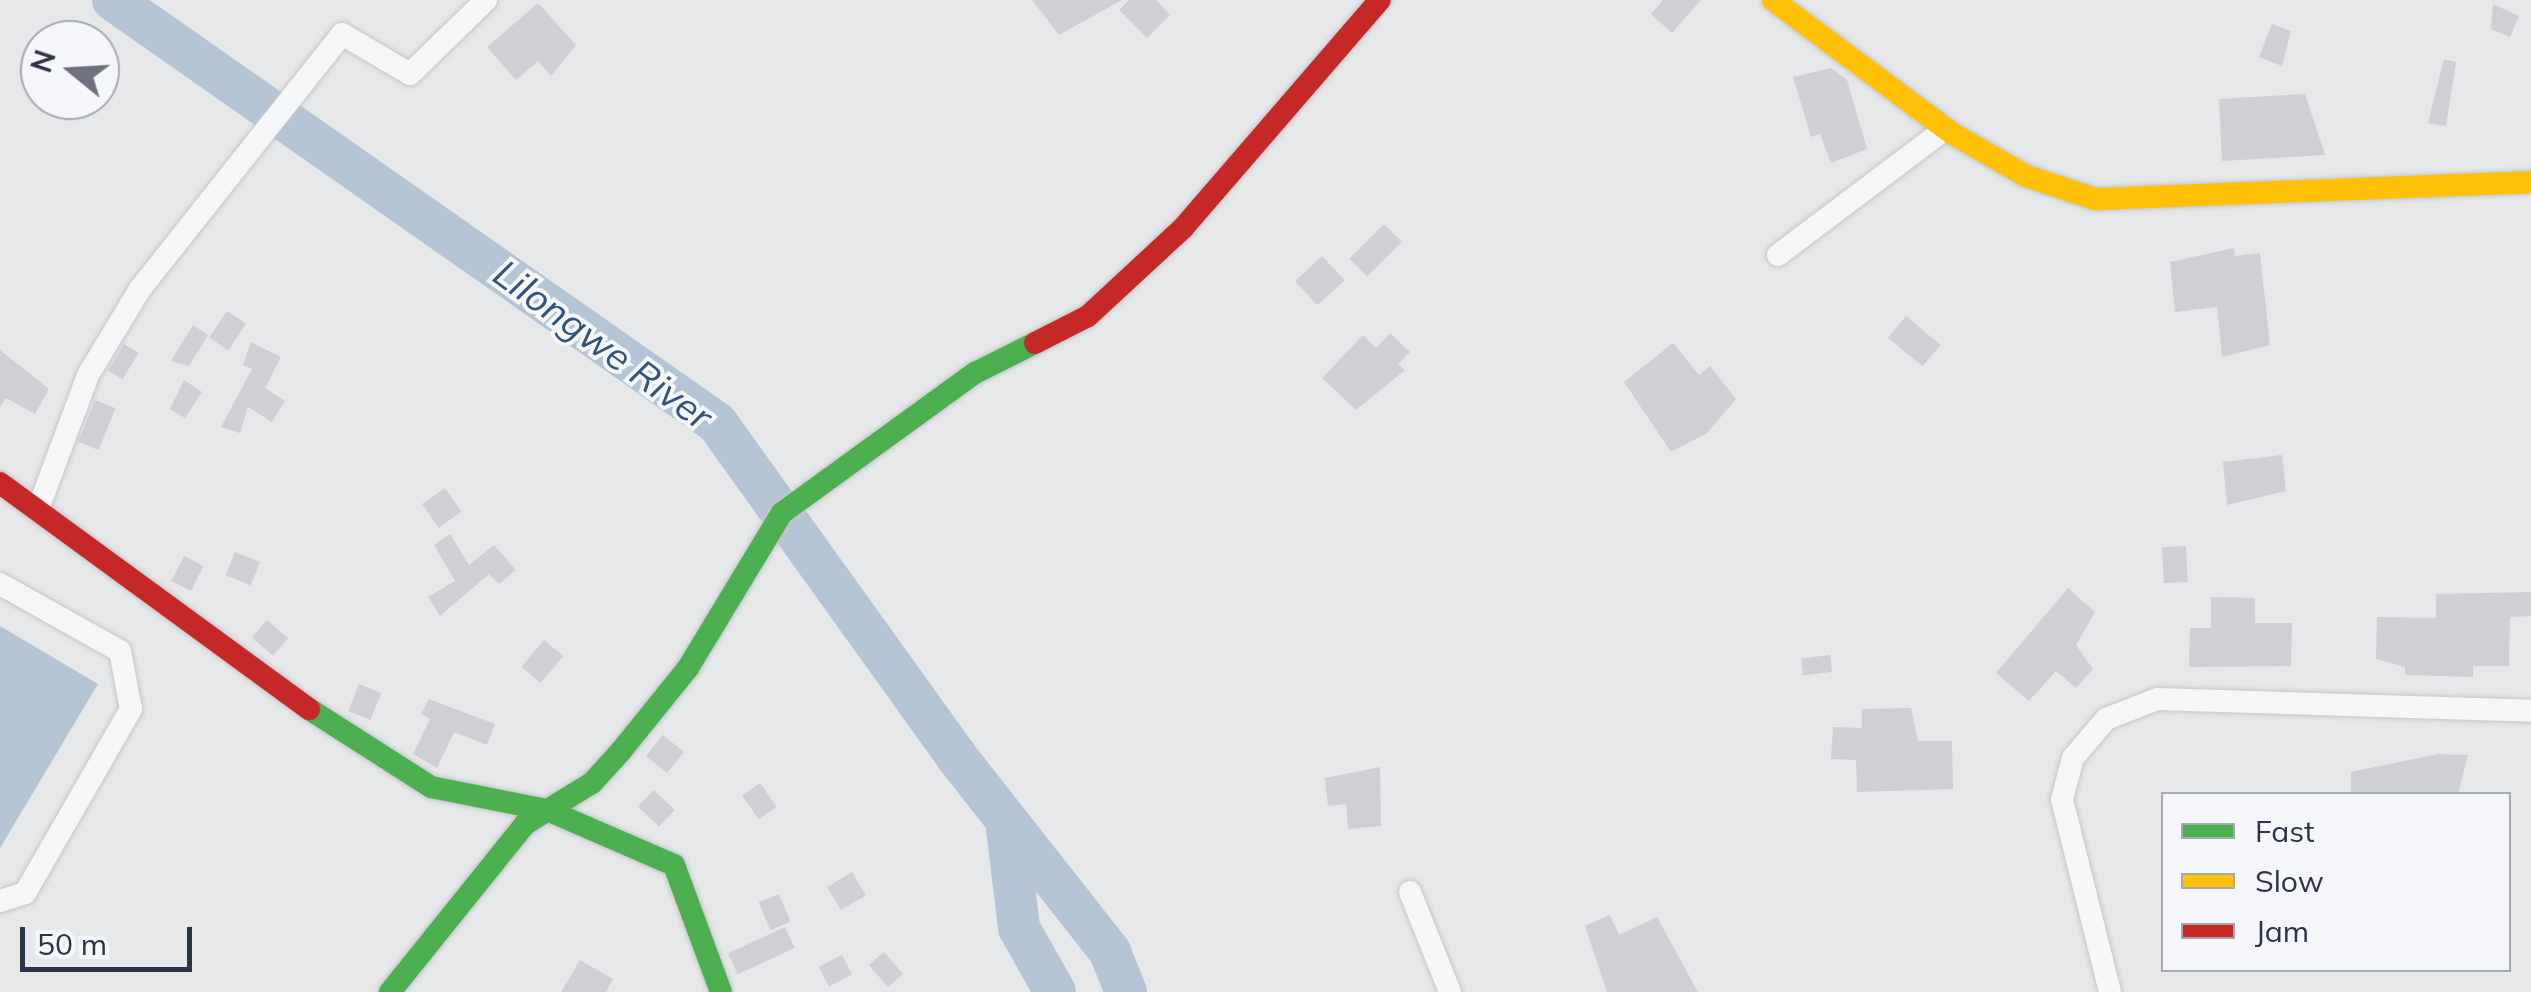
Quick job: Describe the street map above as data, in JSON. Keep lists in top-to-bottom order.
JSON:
{
  "water": ["Lilongwe River"],
  "legend": ["Fast", "Slow", "Jam"],
  "scale_bar": "50 m",
  "north": "left"
}
